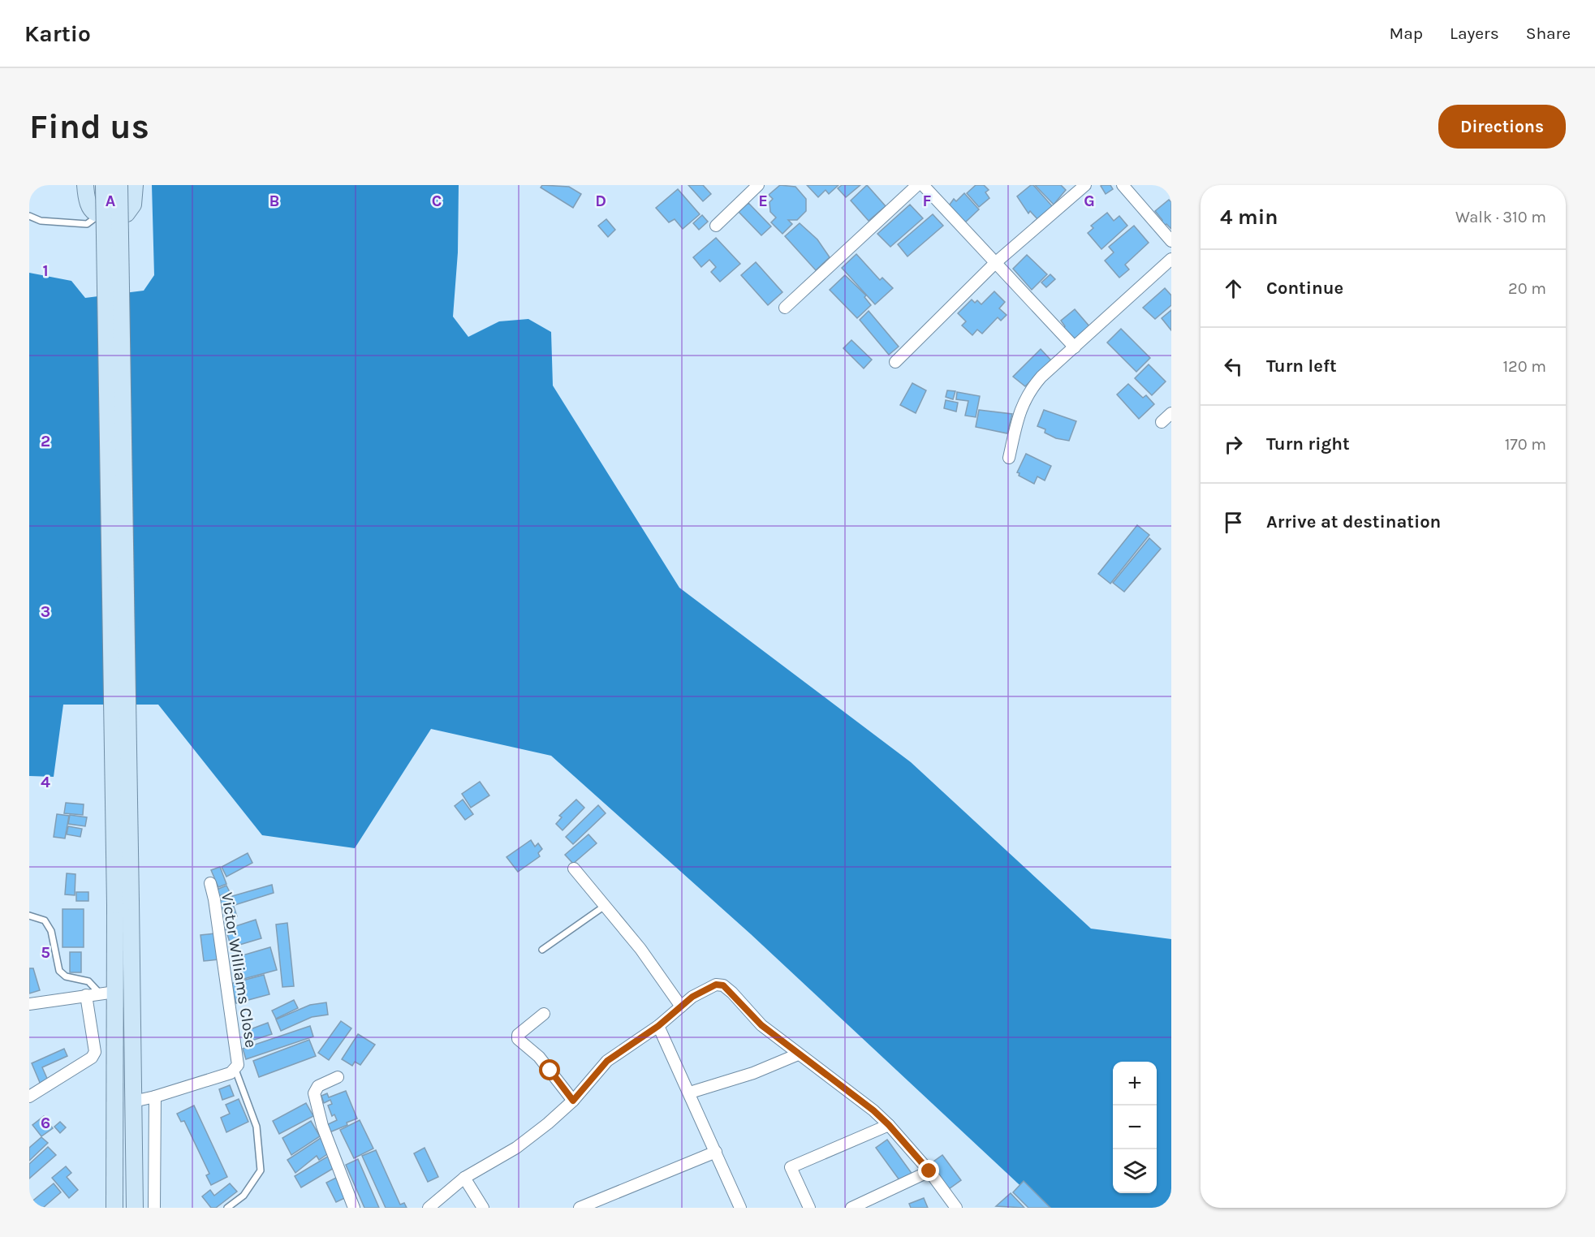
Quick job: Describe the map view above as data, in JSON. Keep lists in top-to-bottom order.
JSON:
{
  "streets": {
    "street": ["Victor Williams Close"]
  },
  "page": {
    "header": "Kartio",
    "nav": ["Map", "Layers", "Share"],
    "buttons": "Directions",
    "title": "Find us",
    "heading": ["4 min", "Walk · 310 m"],
    "list": [
      ["Continue", "20 m"],
      ["Turn left", "120 m"],
      ["Turn right", "170 m"],
      "Arrive at destination"
    ],
    "map_buttons": ["+", "−"]
  },
  "grid": {
    "columns": [
      "A",
      "B",
      "C",
      "D",
      "E",
      "F",
      "G"
    ],
    "rows": [
      "1",
      "2",
      "3",
      "4",
      "5",
      "6"
    ]
  }
}
